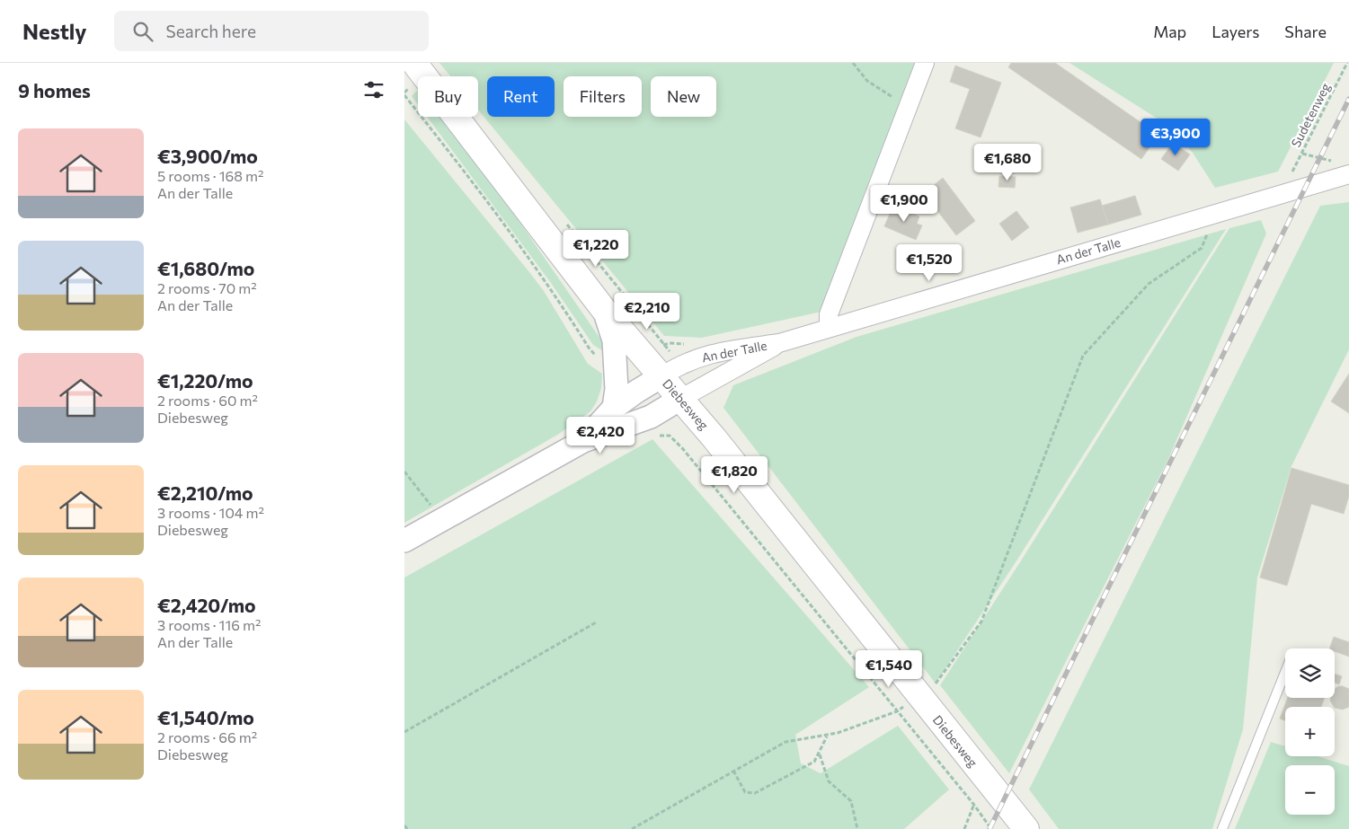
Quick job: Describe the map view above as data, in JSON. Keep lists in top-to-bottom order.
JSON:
{
  "streets": {
    "main road": ["Diebesweg"],
    "street": ["An der Talle"],
    "path": ["Sudetenweg"]
  },
  "crossings": [
    ["An der Talle", "Diebesweg"]
  ],
  "page": {
    "header": "Nestly",
    "search": "Search here",
    "nav": ["Map", "Layers", "Share"],
    "heading": "9 homes",
    "chip": [
      "Buy",
      "Rent",
      "Filters",
      "New"
    ],
    "list": [
      {
        "name": "€3,900/mo",
        "note": "5 rooms · 168 m² · An der Talle"
      },
      {
        "name": "€1,680/mo",
        "note": "2 rooms · 70 m² · An der Talle"
      },
      {
        "name": "€1,220/mo",
        "note": "2 rooms · 60 m² · Diebesweg"
      },
      {
        "name": "€2,210/mo",
        "note": "3 rooms · 104 m² · Diebesweg"
      },
      {
        "name": "€2,420/mo",
        "note": "3 rooms · 116 m² · An der Talle"
      },
      {
        "name": "€1,540/mo",
        "note": "2 rooms · 66 m² · Diebesweg"
      }
    ],
    "price": [
      "€3,900",
      "€1,680",
      "€1,900",
      "€1,220",
      "€1,520",
      "€2,210",
      "€2,420",
      "€1,820",
      "€1,540"
    ],
    "map_buttons": ["+", "−"]
  }
}
